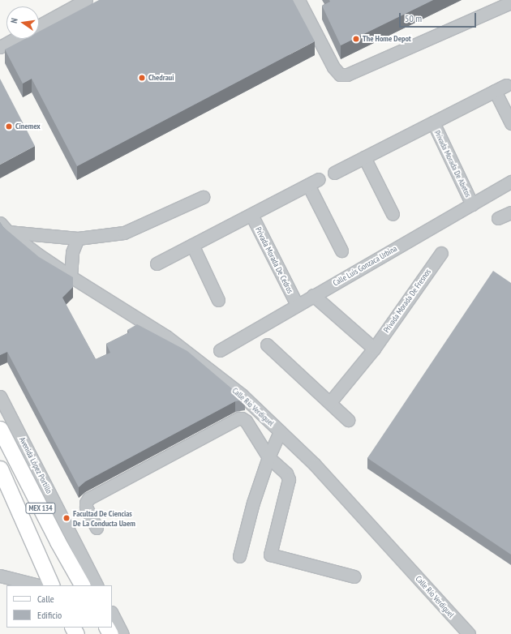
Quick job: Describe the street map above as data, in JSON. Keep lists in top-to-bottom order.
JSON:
{
  "streets": {
    "main road": ["MEX 134"],
    "street": [
      "Privada Morada De Abetos",
      "Privada Morada De Cedros",
      "Calle Luis Gonzaca Urbina",
      "Privada Morada De Fresnos",
      "Calle Río Verdiguel",
      "Avenida López Portillo"
    ]
  },
  "crossings": [
    ["Privada Morada De Abetos", "Calle Luis Gonzaca Urbina"],
    ["Privada Morada De Cedros", "Calle Luis Gonzaca Urbina"]
  ],
  "places": [
    "The Home Depot",
    "Chedraui",
    "Cinemex",
    "Facultad De Ciencias De La Conducta Uaem"
  ],
  "legend": ["Calle", "Edificio"],
  "scale_bar": "50 m",
  "north": "left"
}
